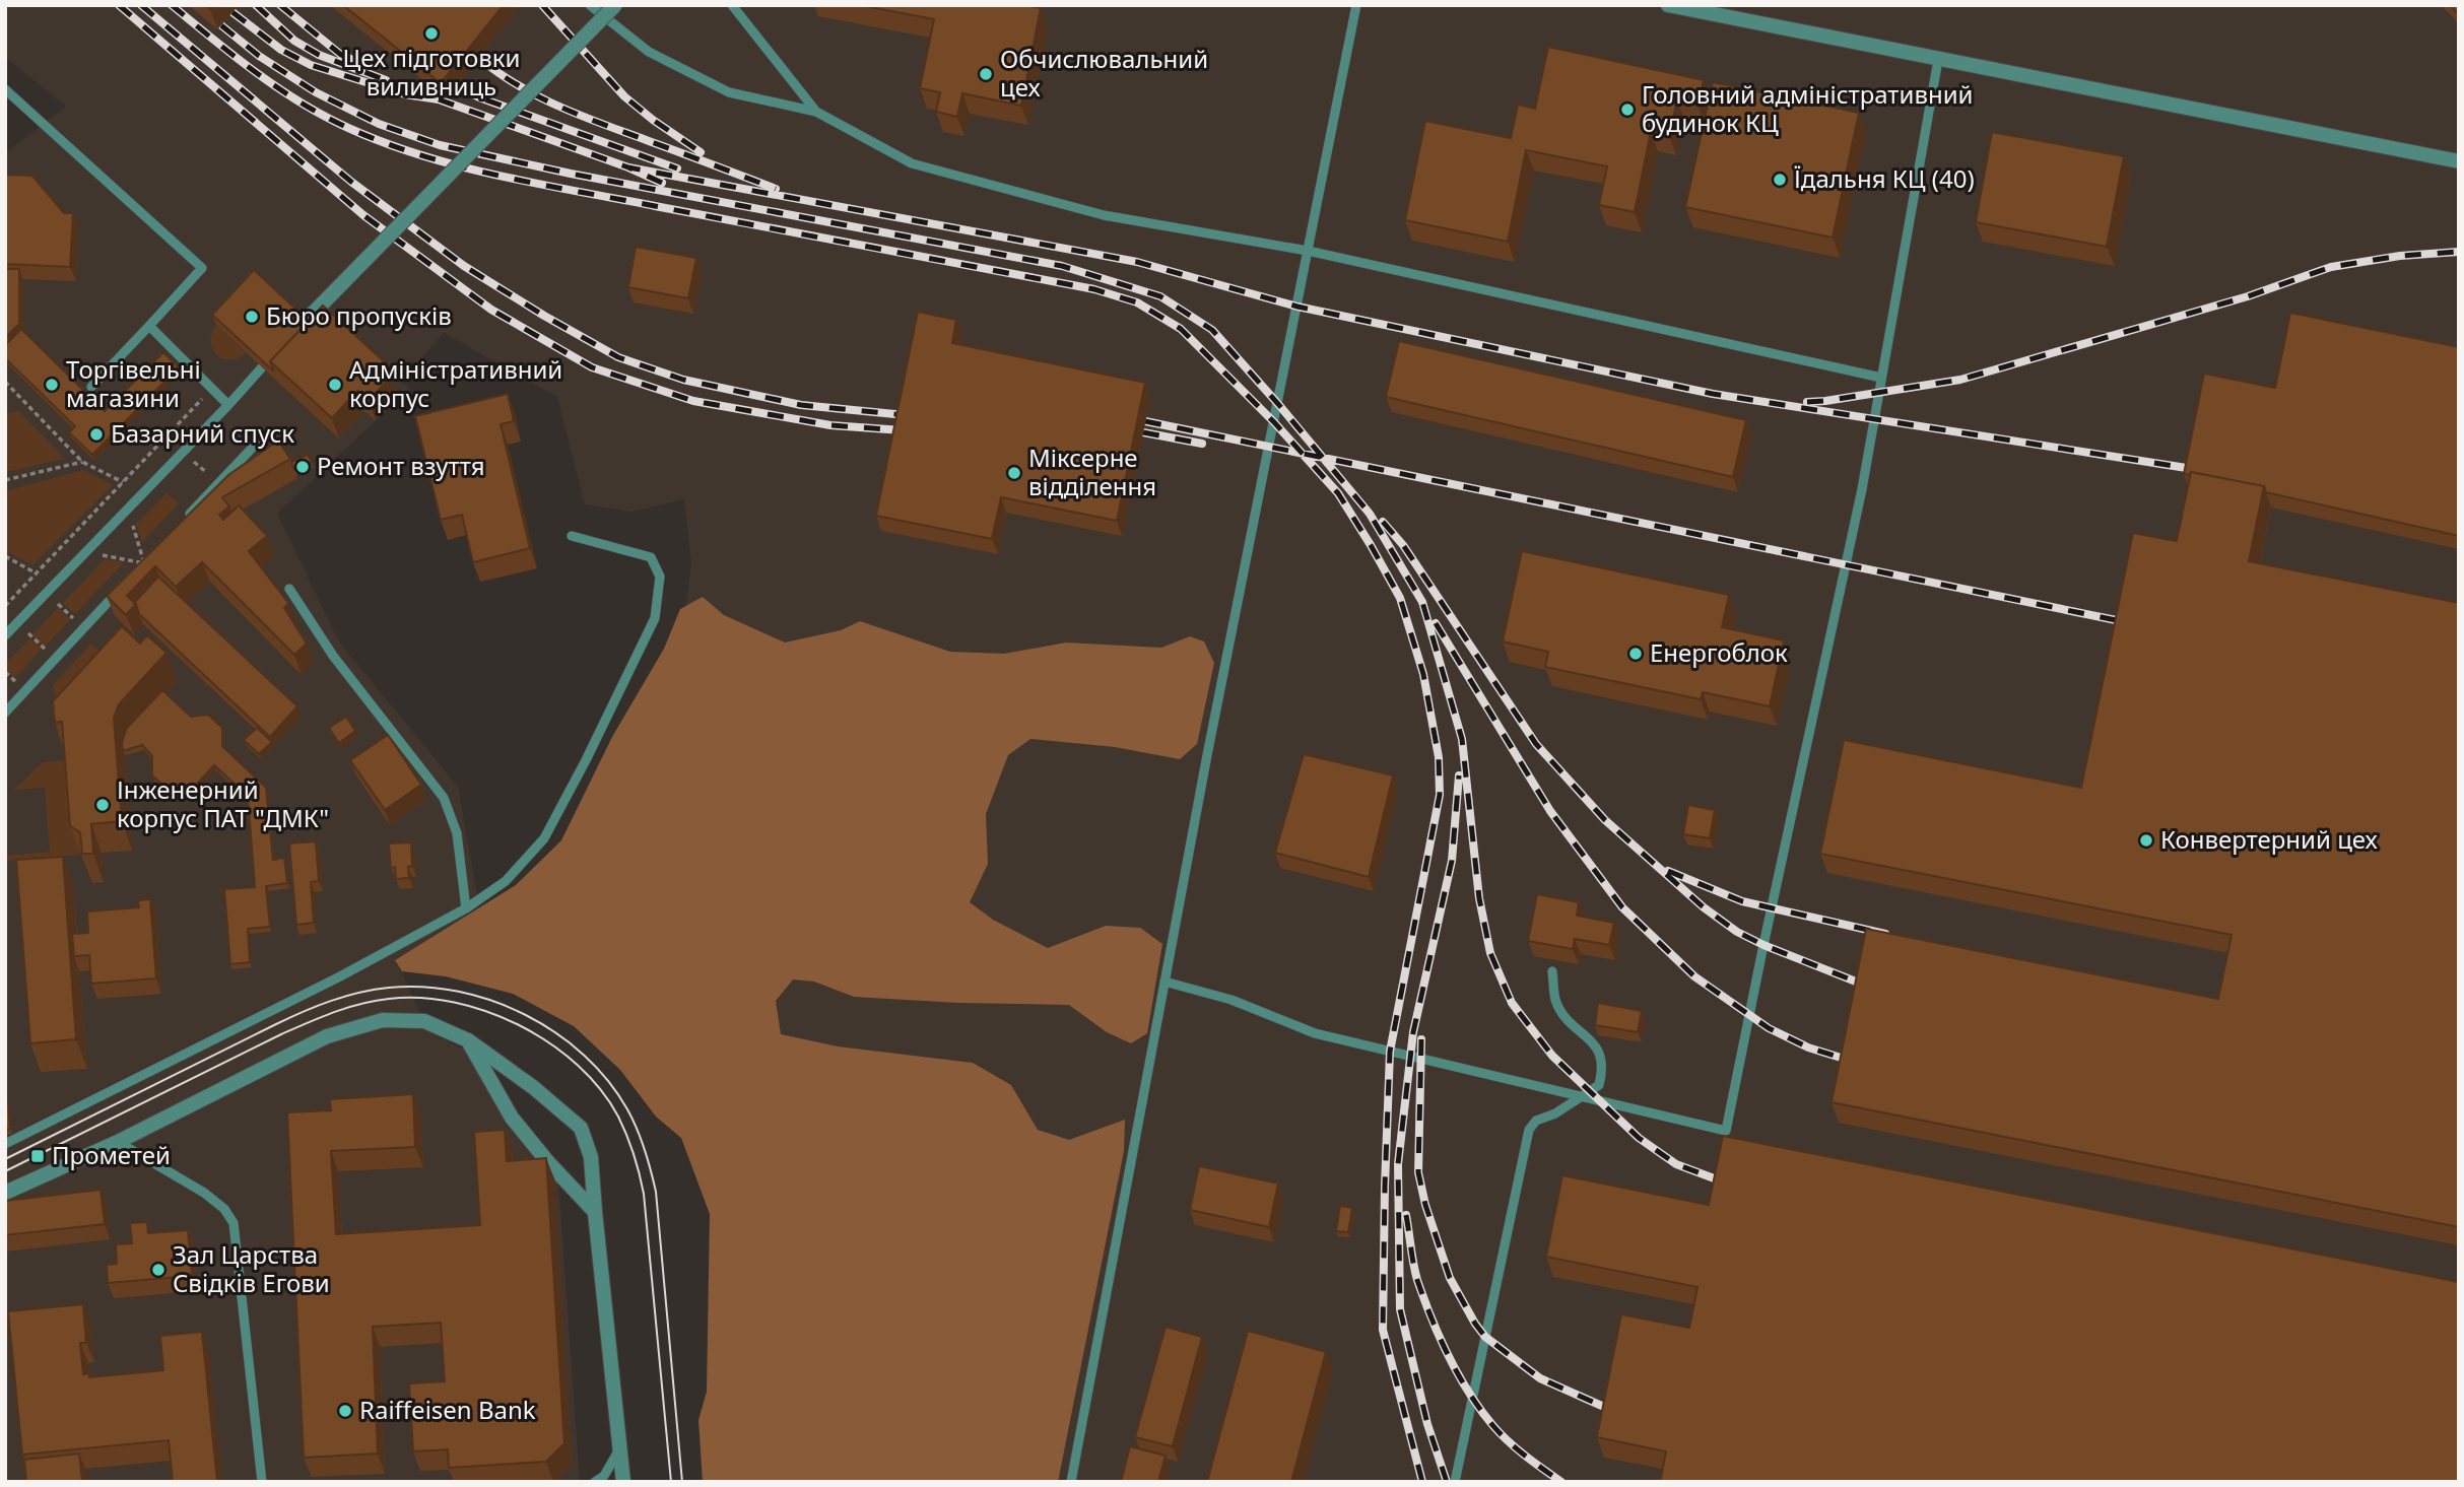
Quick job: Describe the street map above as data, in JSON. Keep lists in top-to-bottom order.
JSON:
{
  "places": {
    "other": [
      "Цех підготовки виливниць",
      "Обчислювальний цех",
      "Головний адміністративний будинок КЦ",
      "Їдальня КЦ (40)",
      "Бюро пропусків",
      "Торгівельні магазини",
      "Адміністративний корпус",
      "Базарний спуск",
      "Ремонт взуття",
      "Міксерне відділення",
      "Енергоблок",
      "Інженерний корпус ПАТ \"ДМК\"",
      "Конвертерний цех",
      "Зал Царства Свiдкiв Егови",
      "Raiffeisen Bank"
    ],
    "transit": ["Прометей"]
  }
}
